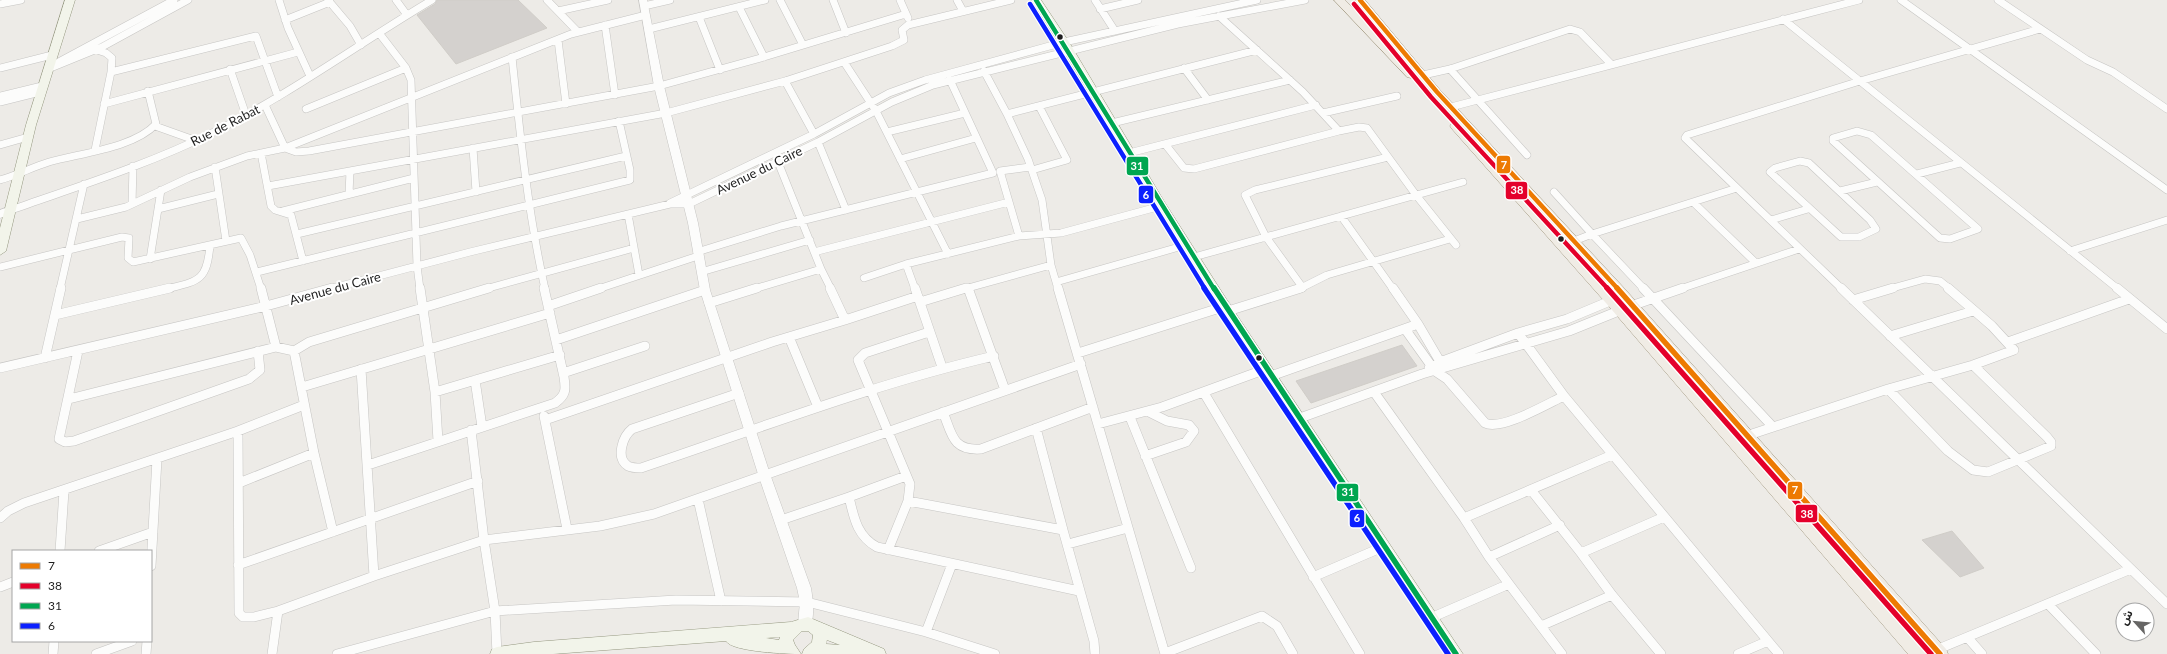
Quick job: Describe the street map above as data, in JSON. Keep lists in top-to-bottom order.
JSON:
{
  "streets": {
    "street": ["Rue de Rabat", "Avenue du Caire"]
  },
  "lines": [
    "transit line 7",
    "transit line 31",
    "transit line 38",
    "transit line 6"
  ],
  "legend": [
    "7",
    "38",
    "31",
    "6"
  ],
  "north": "top left"
}
